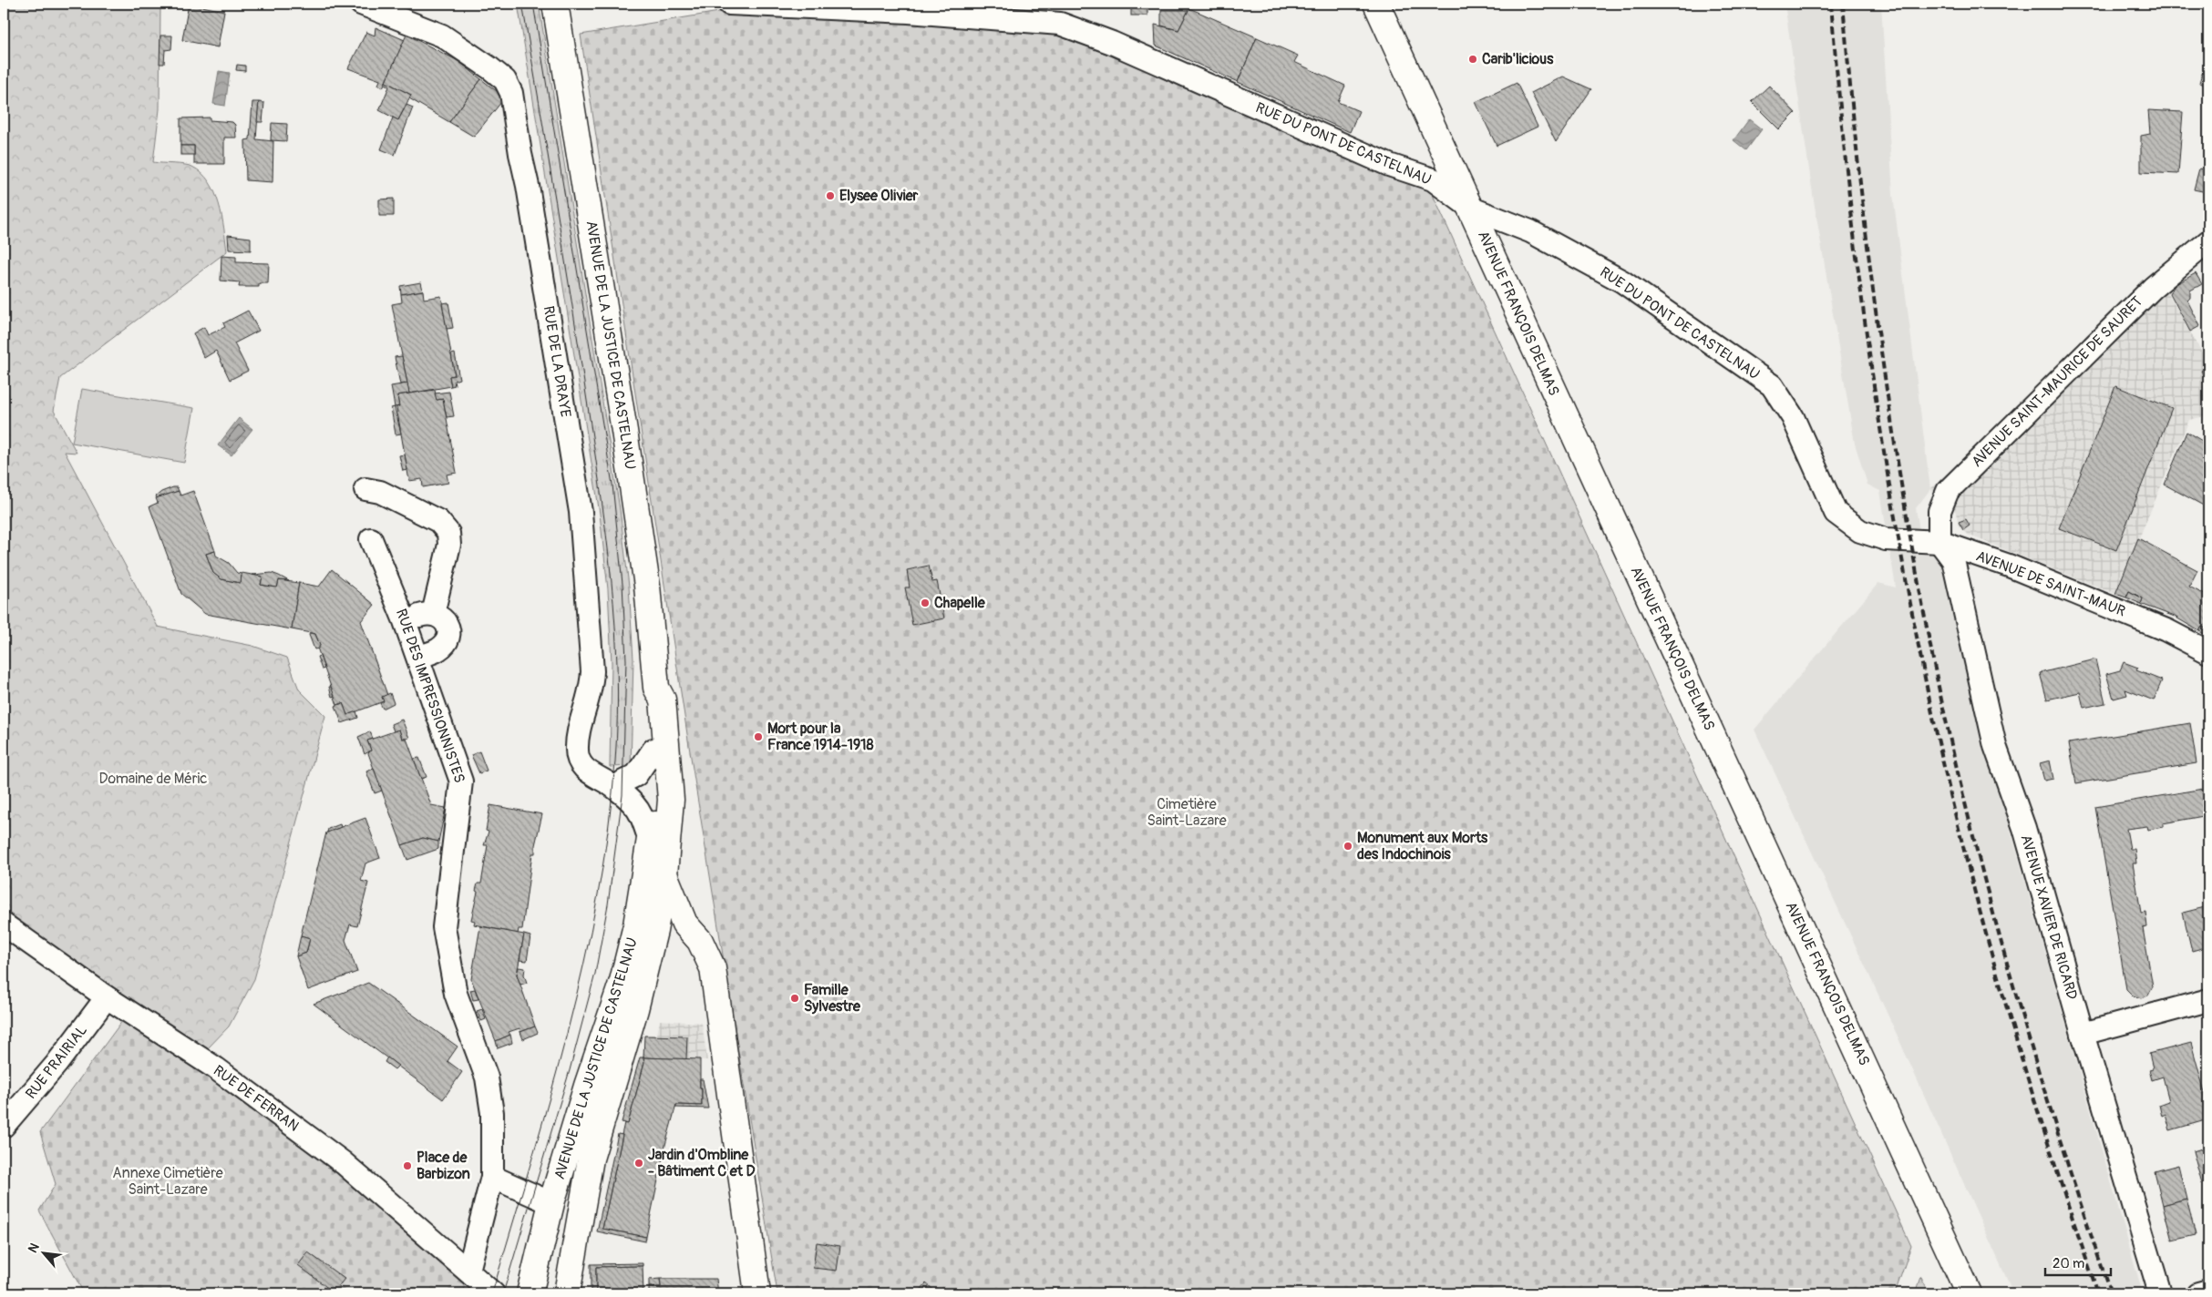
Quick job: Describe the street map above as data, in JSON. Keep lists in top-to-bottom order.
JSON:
{
  "streets": {
    "main road": ["AVENUE FRANÇOIS DELMAS", "AVENUE DE LA JUSTICE DE CASTELNAU"],
    "street": [
      "RUE DU PONT DE CASTELNAU",
      "RUE DE LA DRAYE",
      "AVENUE SAINT-MAURICE DE SAURET",
      "AVENUE DE SAINT-MAUR",
      "RUE DES IMPRESSIONNISTES",
      "AVENUE XAVIER DE RICARD",
      "RUE PRAIRIAL",
      "RUE DE FERRAN"
    ]
  },
  "crossings": [
    ["RUE DU PONT DE CASTELNAU", "AVENUE FRANÇOIS DELMAS"],
    ["RUE DU PONT DE CASTELNAU", "AVENUE DE SAINT-MAUR"],
    ["AVENUE DE LA JUSTICE DE CASTELNAU", "RUE DE LA DRAYE"],
    ["AVENUE SAINT-MAURICE DE SAURET", "AVENUE DE SAINT-MAUR"],
    ["AVENUE SAINT-MAURICE DE SAURET", "AVENUE XAVIER DE RICARD"],
    ["AVENUE DE SAINT-MAUR", "AVENUE XAVIER DE RICARD"],
    ["RUE DES IMPRESSIONNISTES", "RUE DE FERRAN"],
    ["RUE PRAIRIAL", "RUE DE FERRAN"]
  ],
  "parks": ["Domaine de Méric", "Cimetière Saint-Lazare", "Annexe Cimetière Saint-Lazare"],
  "places": [
    "Carib'licious",
    "Elysee Olivier",
    "Chapelle",
    "Mort pour la France 1914-1918",
    "Monument aux Morts des Indochinois",
    "Famille Sylvestre",
    "Jardin d'Ombline - Bâtiment C et D",
    "Place de Barbizon"
  ],
  "scale_bar": "20 m",
  "north": "top left"
}
